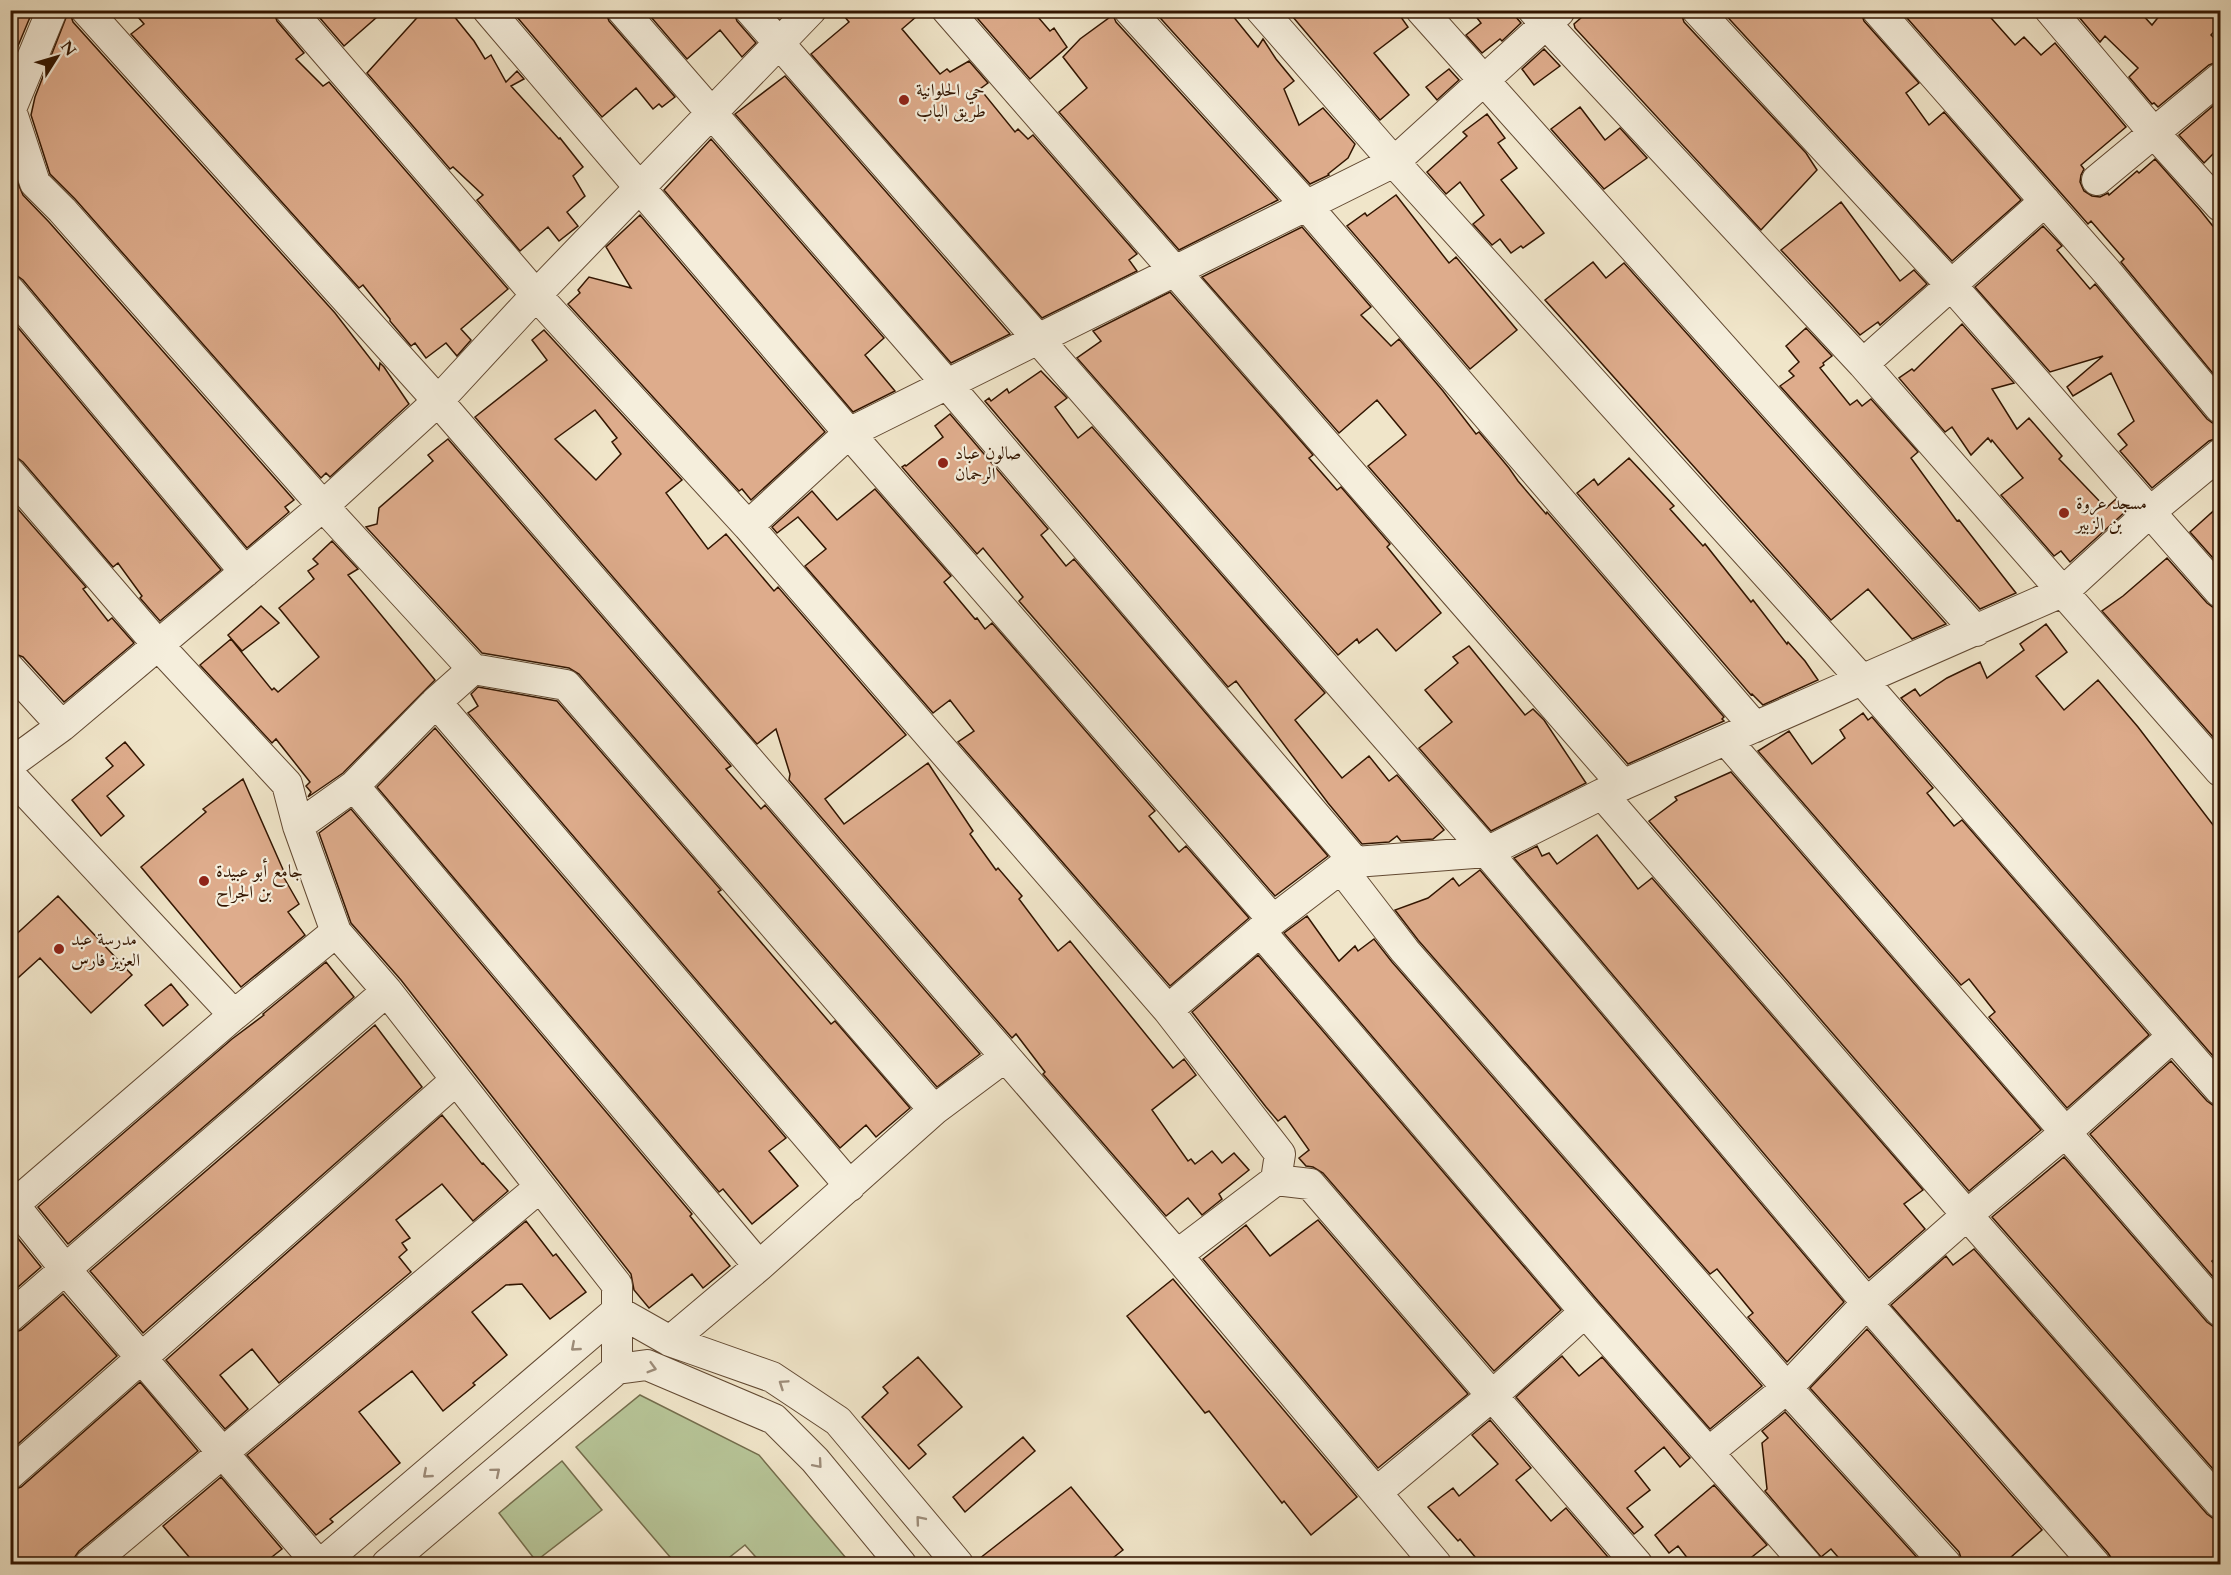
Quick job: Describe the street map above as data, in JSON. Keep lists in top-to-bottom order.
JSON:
{
  "places": [
    "حي الحلوانية طريق الباب",
    "صالون عباد الرحمان",
    "مسجد عروة بن الزبير",
    "جامع أبو عبيدة بن الجراح",
    "مدرسة عبد العزيز فارس"
  ],
  "north": "top right"
}
